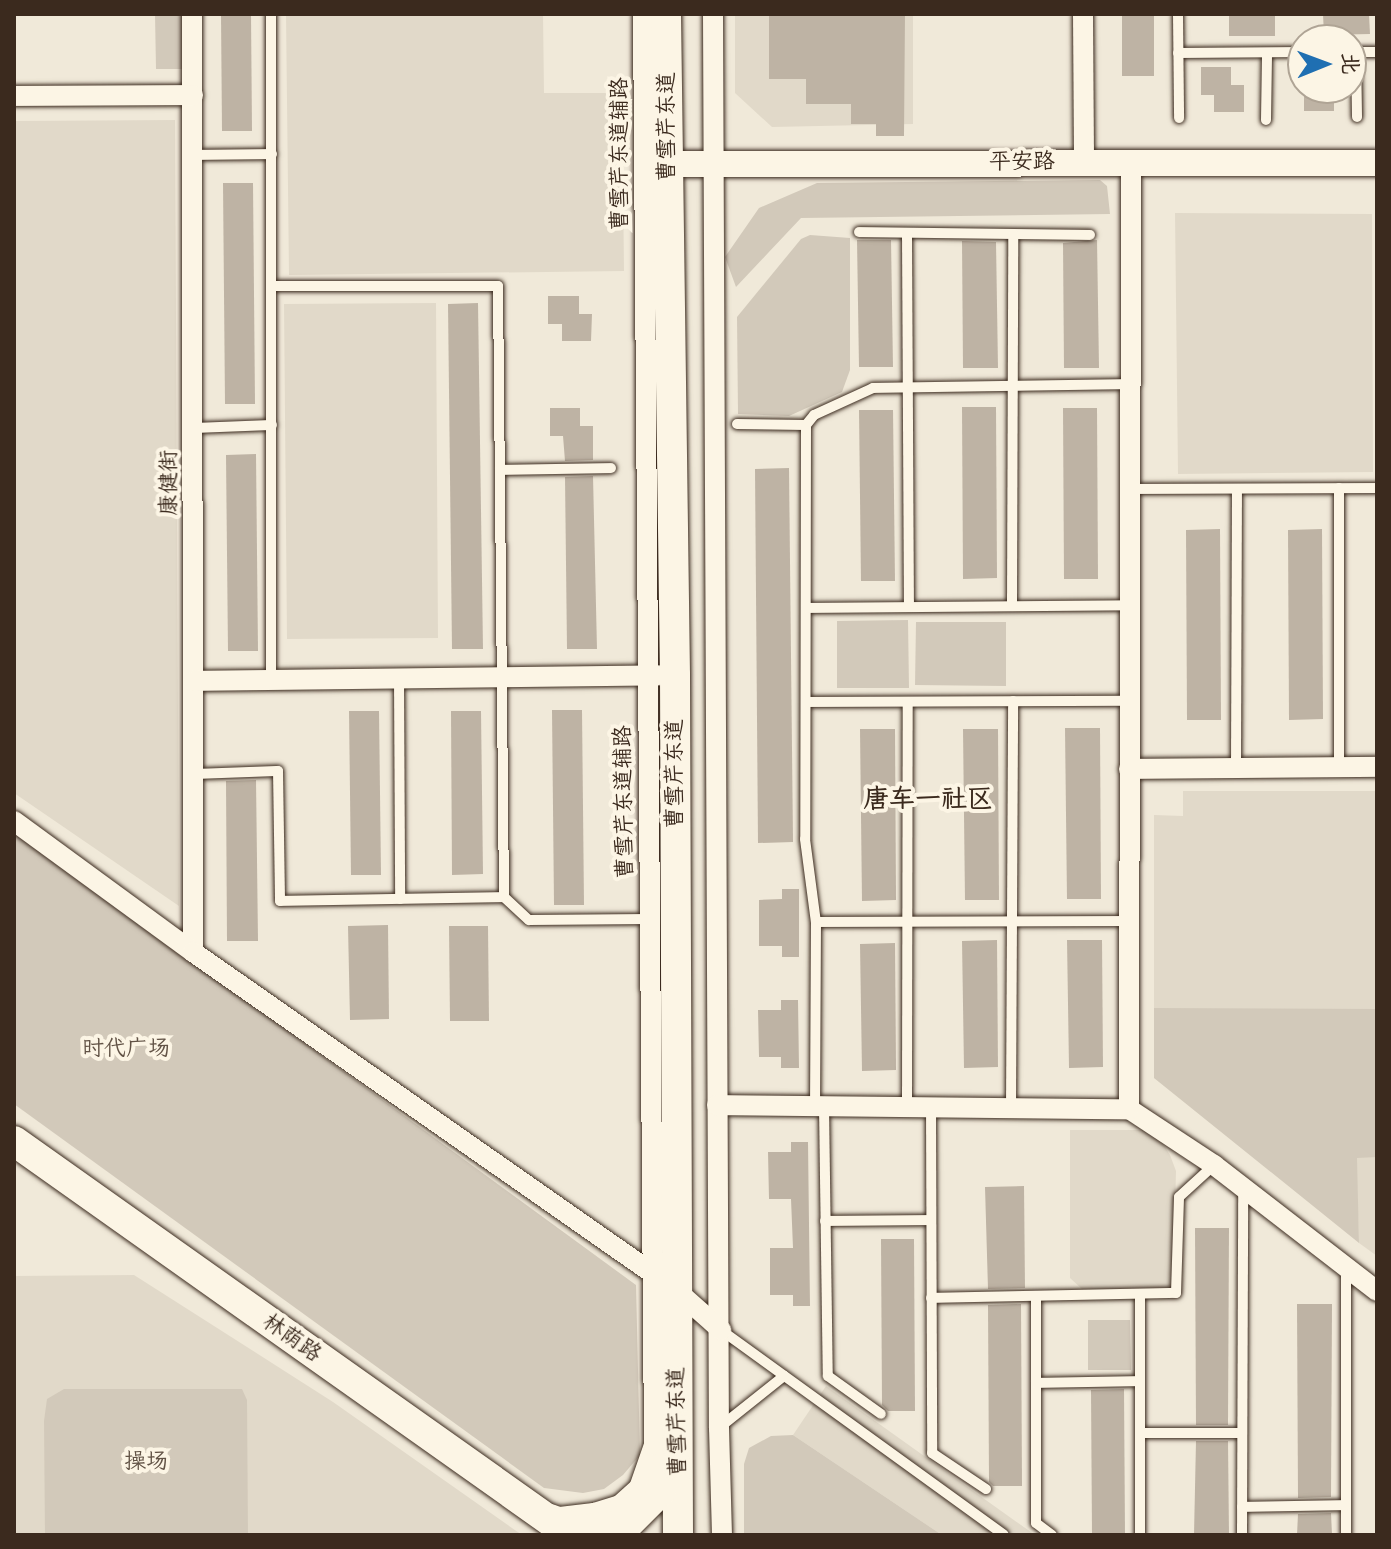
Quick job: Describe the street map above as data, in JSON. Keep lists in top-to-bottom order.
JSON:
{
  "streets": {
    "main road": ["曹雪芹东道", "林荫路"],
    "street": ["曹雪芹东道辅路", "平安路", "康健街"]
  },
  "crossings": [
    ["曹雪芹东道", "曹雪芹东道辅路"],
    ["曹雪芹东道", "平安路"],
    ["曹雪芹东道辅路", "平安路"],
    ["曹雪芹东道辅路", "林荫路"]
  ],
  "districts": ["唐车一社区"],
  "parks": ["时代广场", "操场"],
  "north": "right"
}
